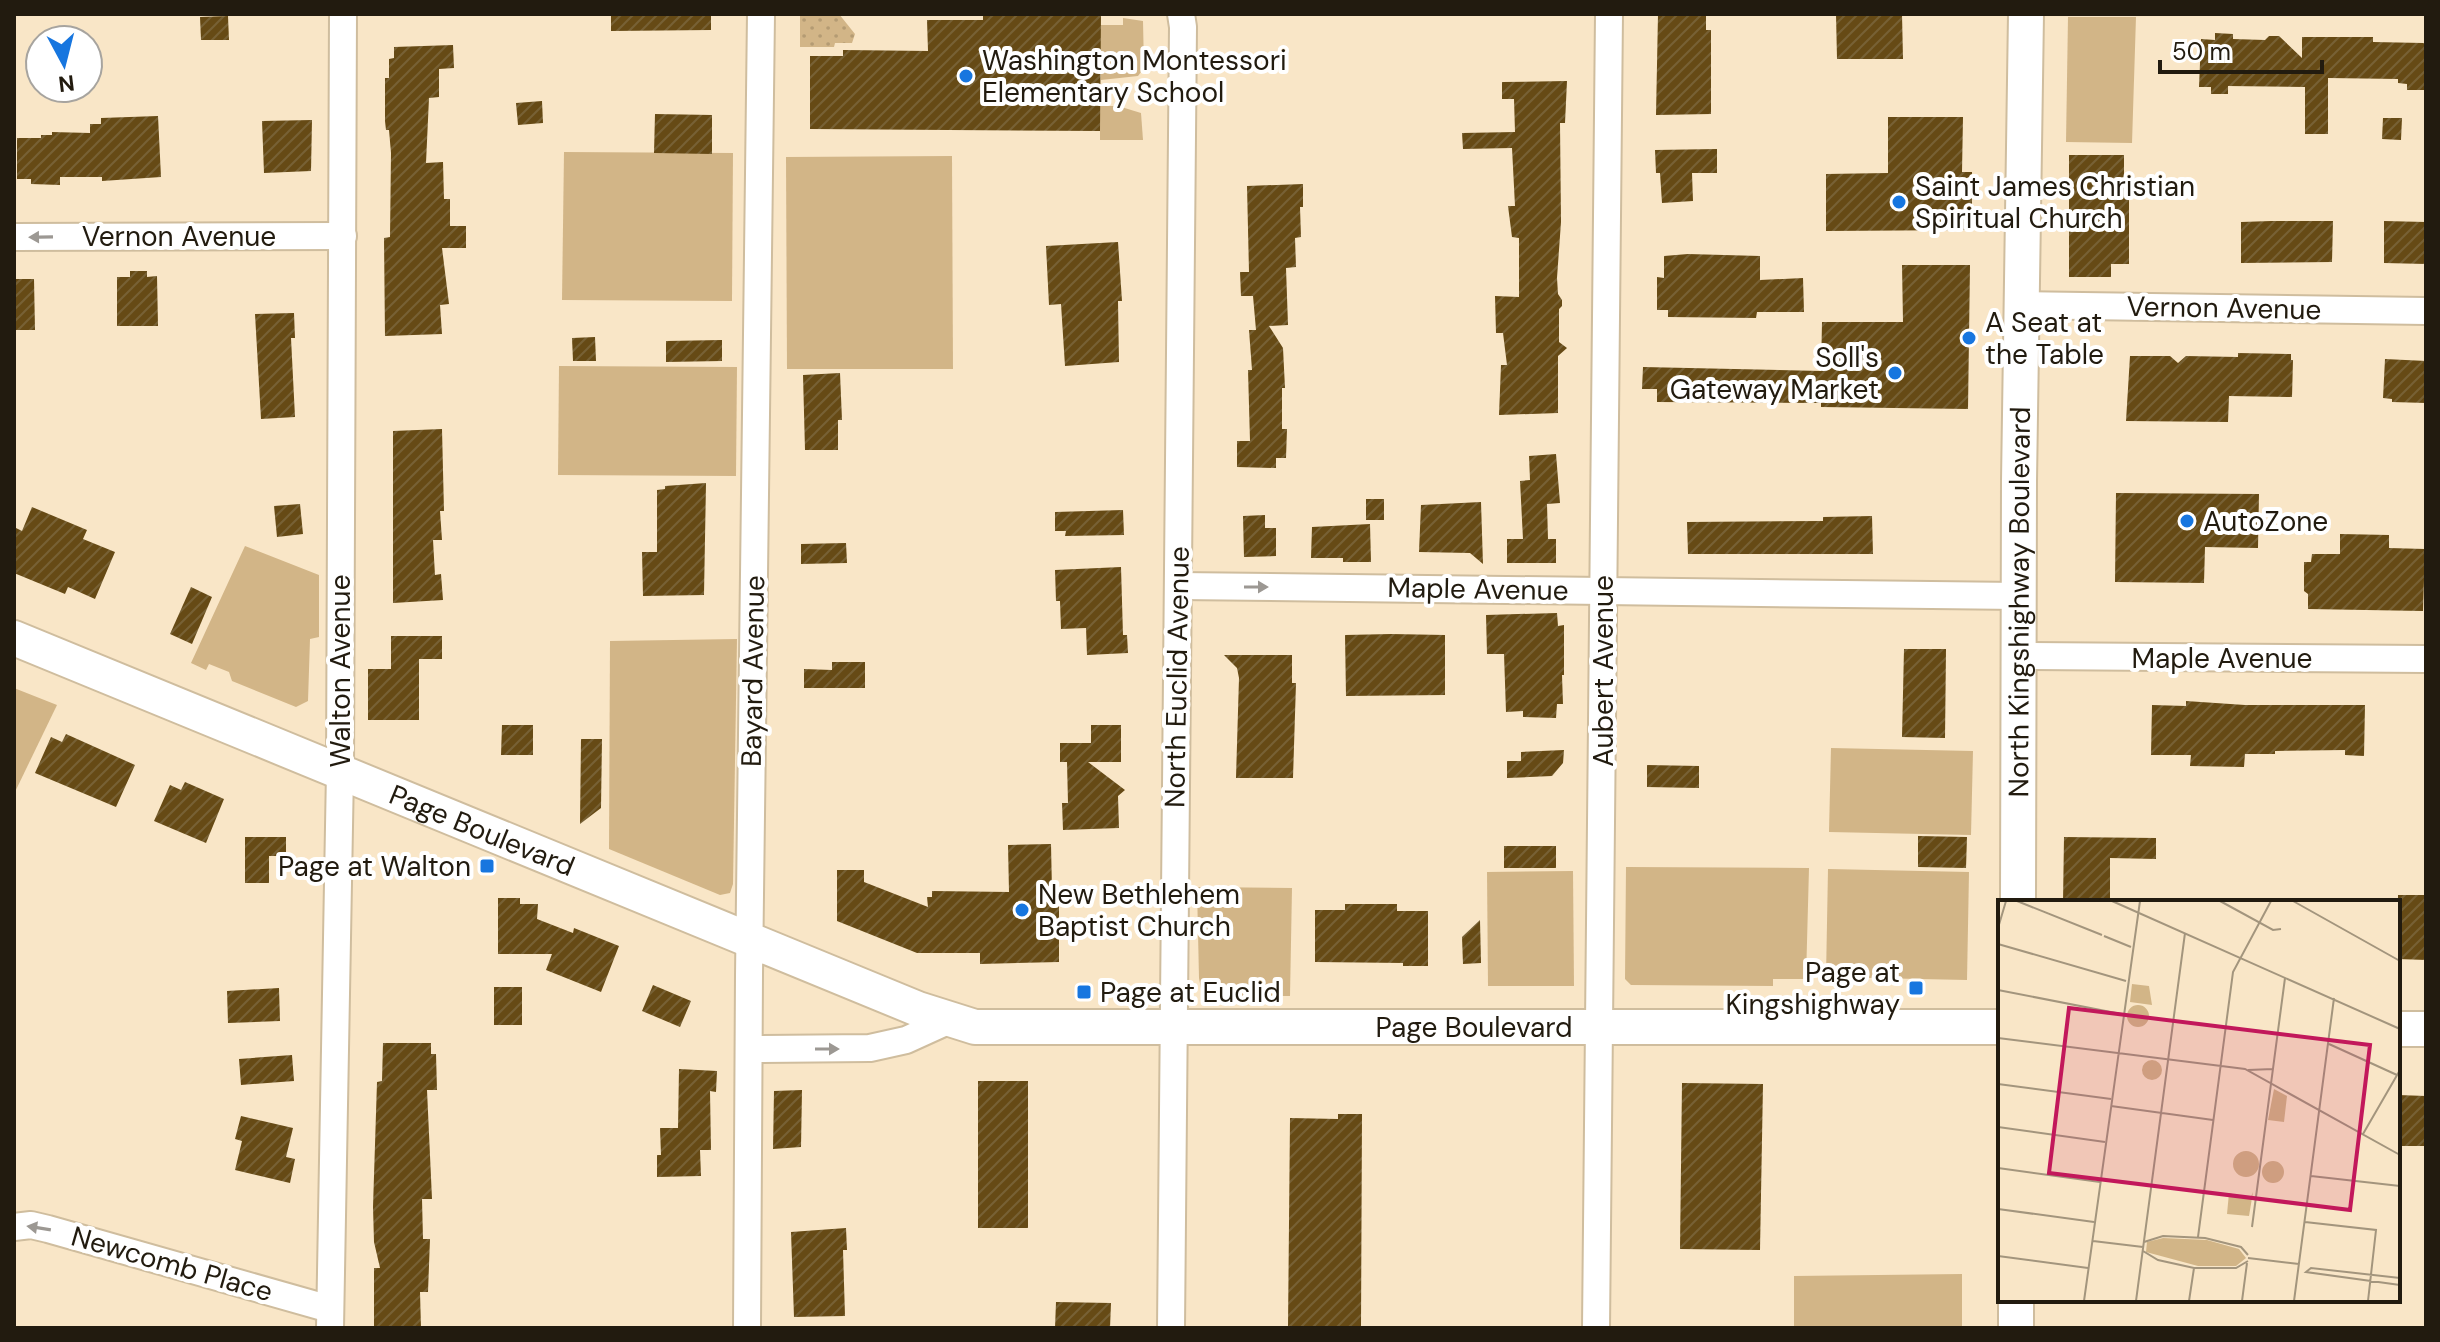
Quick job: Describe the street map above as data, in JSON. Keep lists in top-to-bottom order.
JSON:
{
  "streets": {
    "main road": ["North Kingshighway Boulevard", "Page Boulevard"],
    "street": [
      "Vernon Avenue",
      "Maple Avenue",
      "Walton Avenue",
      "Bayard Avenue",
      "Aubert Avenue",
      "North Euclid Avenue",
      "Newcomb Place"
    ]
  },
  "crossings": [
    ["Vernon Avenue", "North Kingshighway Boulevard"],
    ["Vernon Avenue", "Walton Avenue"],
    ["Maple Avenue", "North Kingshighway Boulevard"],
    ["Maple Avenue", "Aubert Avenue"],
    ["Maple Avenue", "North Euclid Avenue"],
    ["Walton Avenue", "Page Boulevard"],
    ["Walton Avenue", "Newcomb Place"],
    ["Bayard Avenue", "Page Boulevard"],
    ["Aubert Avenue", "Page Boulevard"],
    ["North Euclid Avenue", "Page Boulevard"]
  ],
  "one_way": ["Vernon Avenue", "Newcomb Place"],
  "places": {
    "other": [
      "Washington Montessori Elementary School",
      "Saint James Christian Spiritual Church",
      "A Seat at the Table",
      "Soll's Gateway Market",
      "AutoZone",
      "New Bethlehem Baptist Church"
    ],
    "transit": ["Page at Walton", "Page at Kingshighway", "Page at Euclid"]
  },
  "scale_bar": "50 m",
  "north": "bottom"
}
